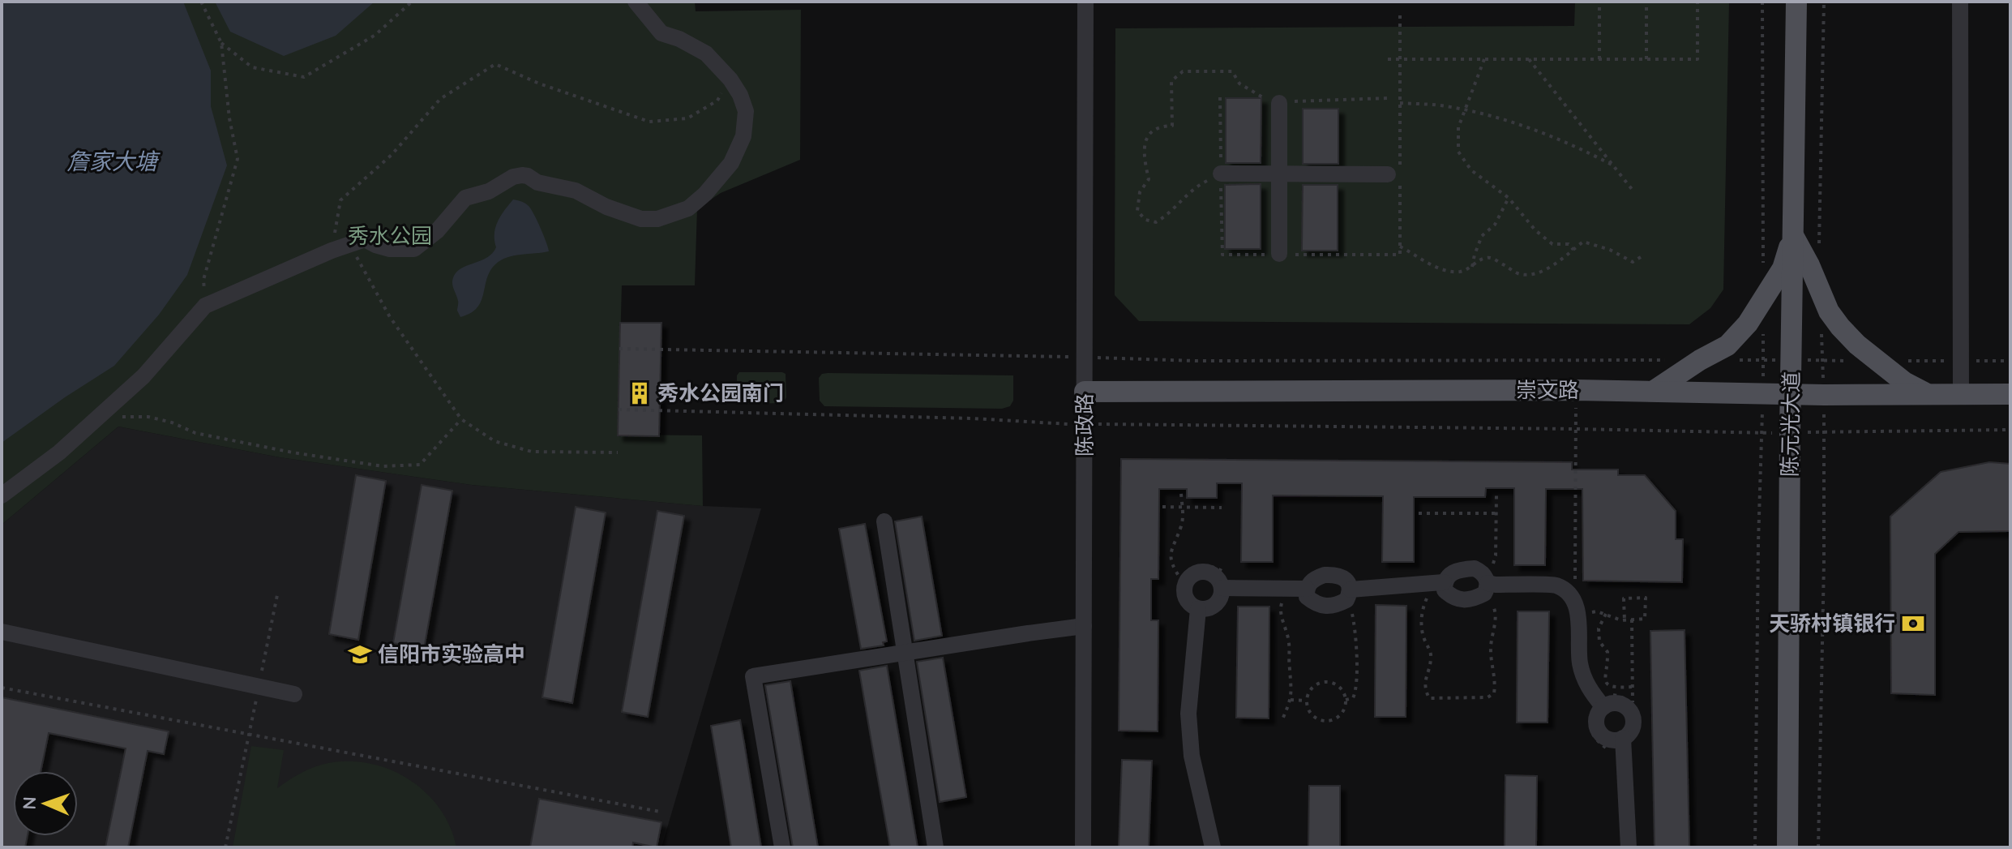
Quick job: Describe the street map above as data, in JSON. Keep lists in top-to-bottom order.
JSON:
{
  "streets": {
    "main road": ["崇文路", "陈元光大道"],
    "street": ["陈政路"]
  },
  "crossings": [
    ["崇文路", "陈元光大道"],
    ["崇文路", "陈政路"]
  ],
  "water": ["詹家大塘"],
  "parks": ["秀水公园"],
  "places": {
    "building": ["秀水公园南门"],
    "bank": ["天骄村镇银行"],
    "school or university": ["信阳市实验高中"]
  },
  "north": "left"
}
